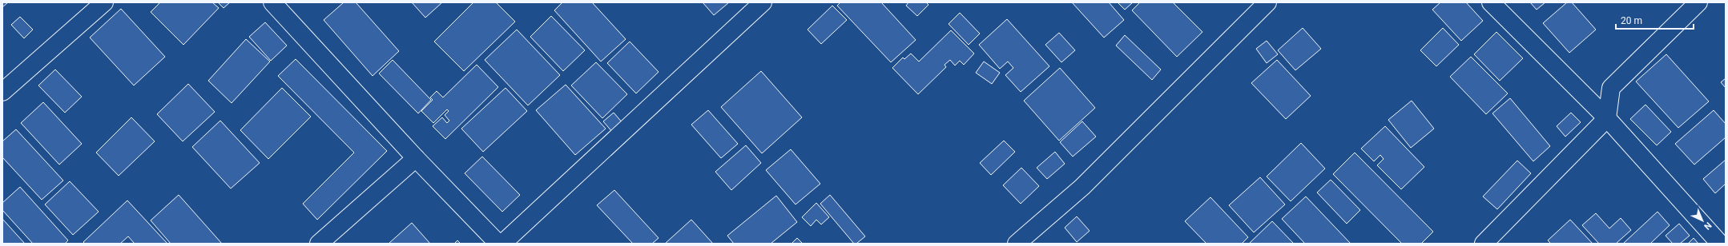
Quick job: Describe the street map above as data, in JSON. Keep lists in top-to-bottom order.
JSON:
{
  "scale_bar": "20 m",
  "north": "bottom right"
}
